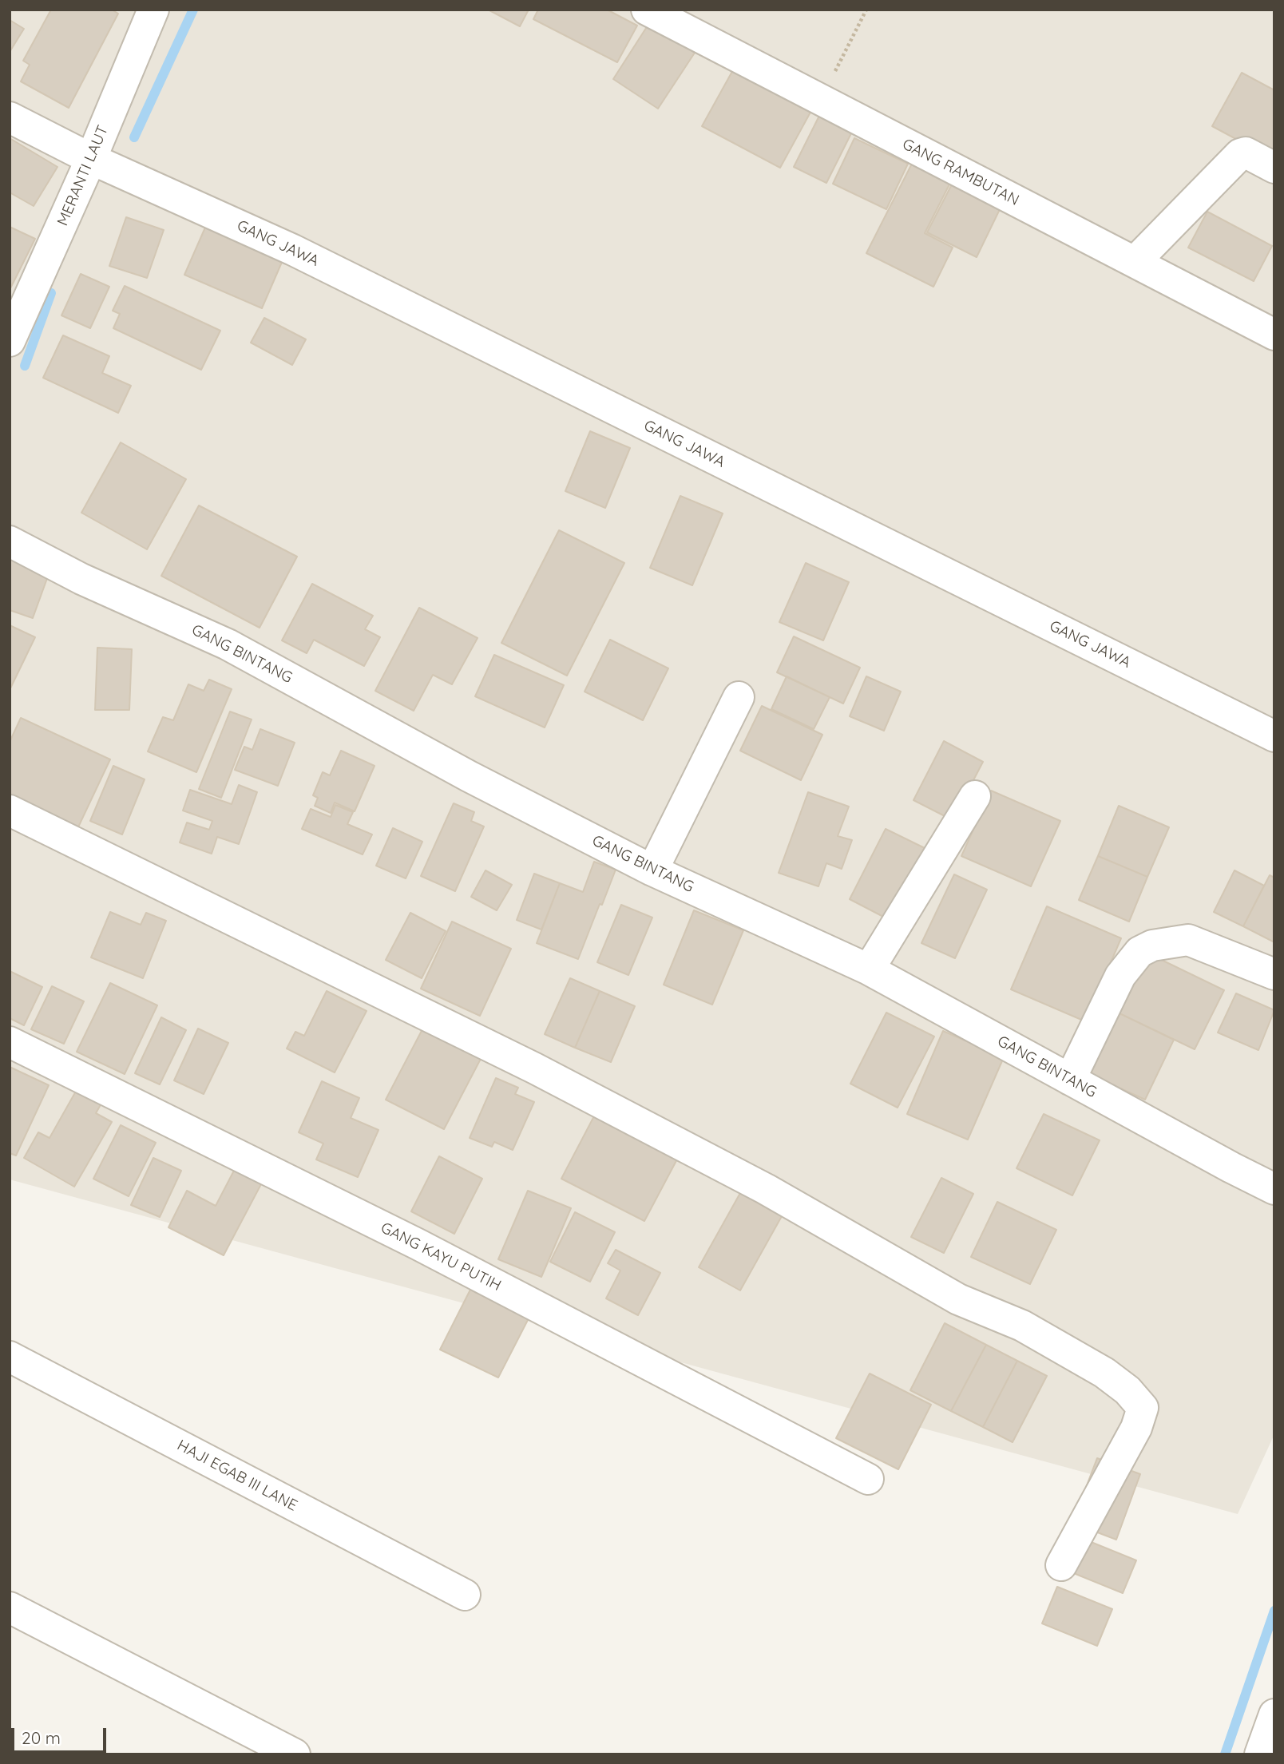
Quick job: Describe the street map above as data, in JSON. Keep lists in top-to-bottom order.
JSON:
{
  "streets": {
    "street": [
      "GANG RAMBUTAN",
      "MERANTI LAUT",
      "GANG JAWA",
      "GANG BINTANG",
      "GANG KAYU PUTIH",
      "HAJI EGAB III LANE"
    ]
  },
  "crossings": [
    ["MERANTI LAUT", "GANG JAWA"]
  ],
  "scale_bar": "20 m"
}
